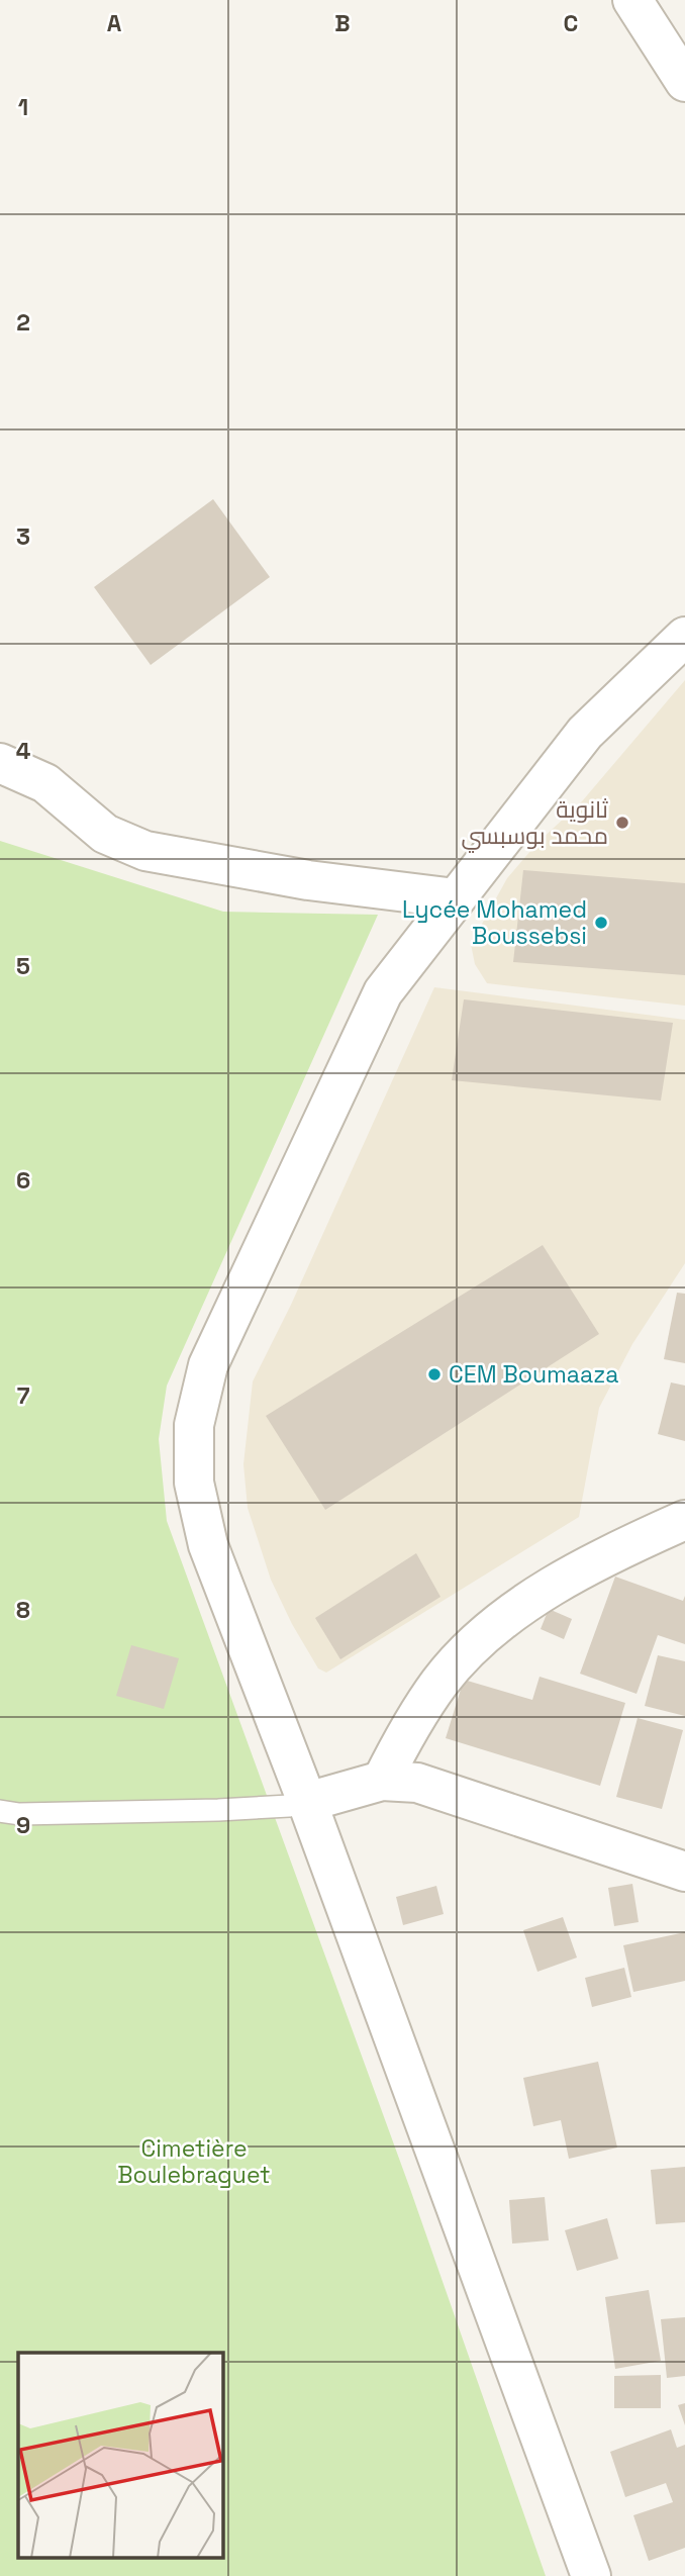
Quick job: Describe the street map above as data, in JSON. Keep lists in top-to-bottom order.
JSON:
{
  "parks": ["Cimetière Boulebraguet"],
  "places": ["ثانوية محمد بوسبسي", "Lycée Mohamed Boussebsi", "CEM Boumaaza"],
  "grid": {
    "columns": ["A", "B", "C"],
    "rows": [
      "1",
      "2",
      "3",
      "4",
      "5",
      "6",
      "7",
      "8",
      "9"
    ]
  }
}
